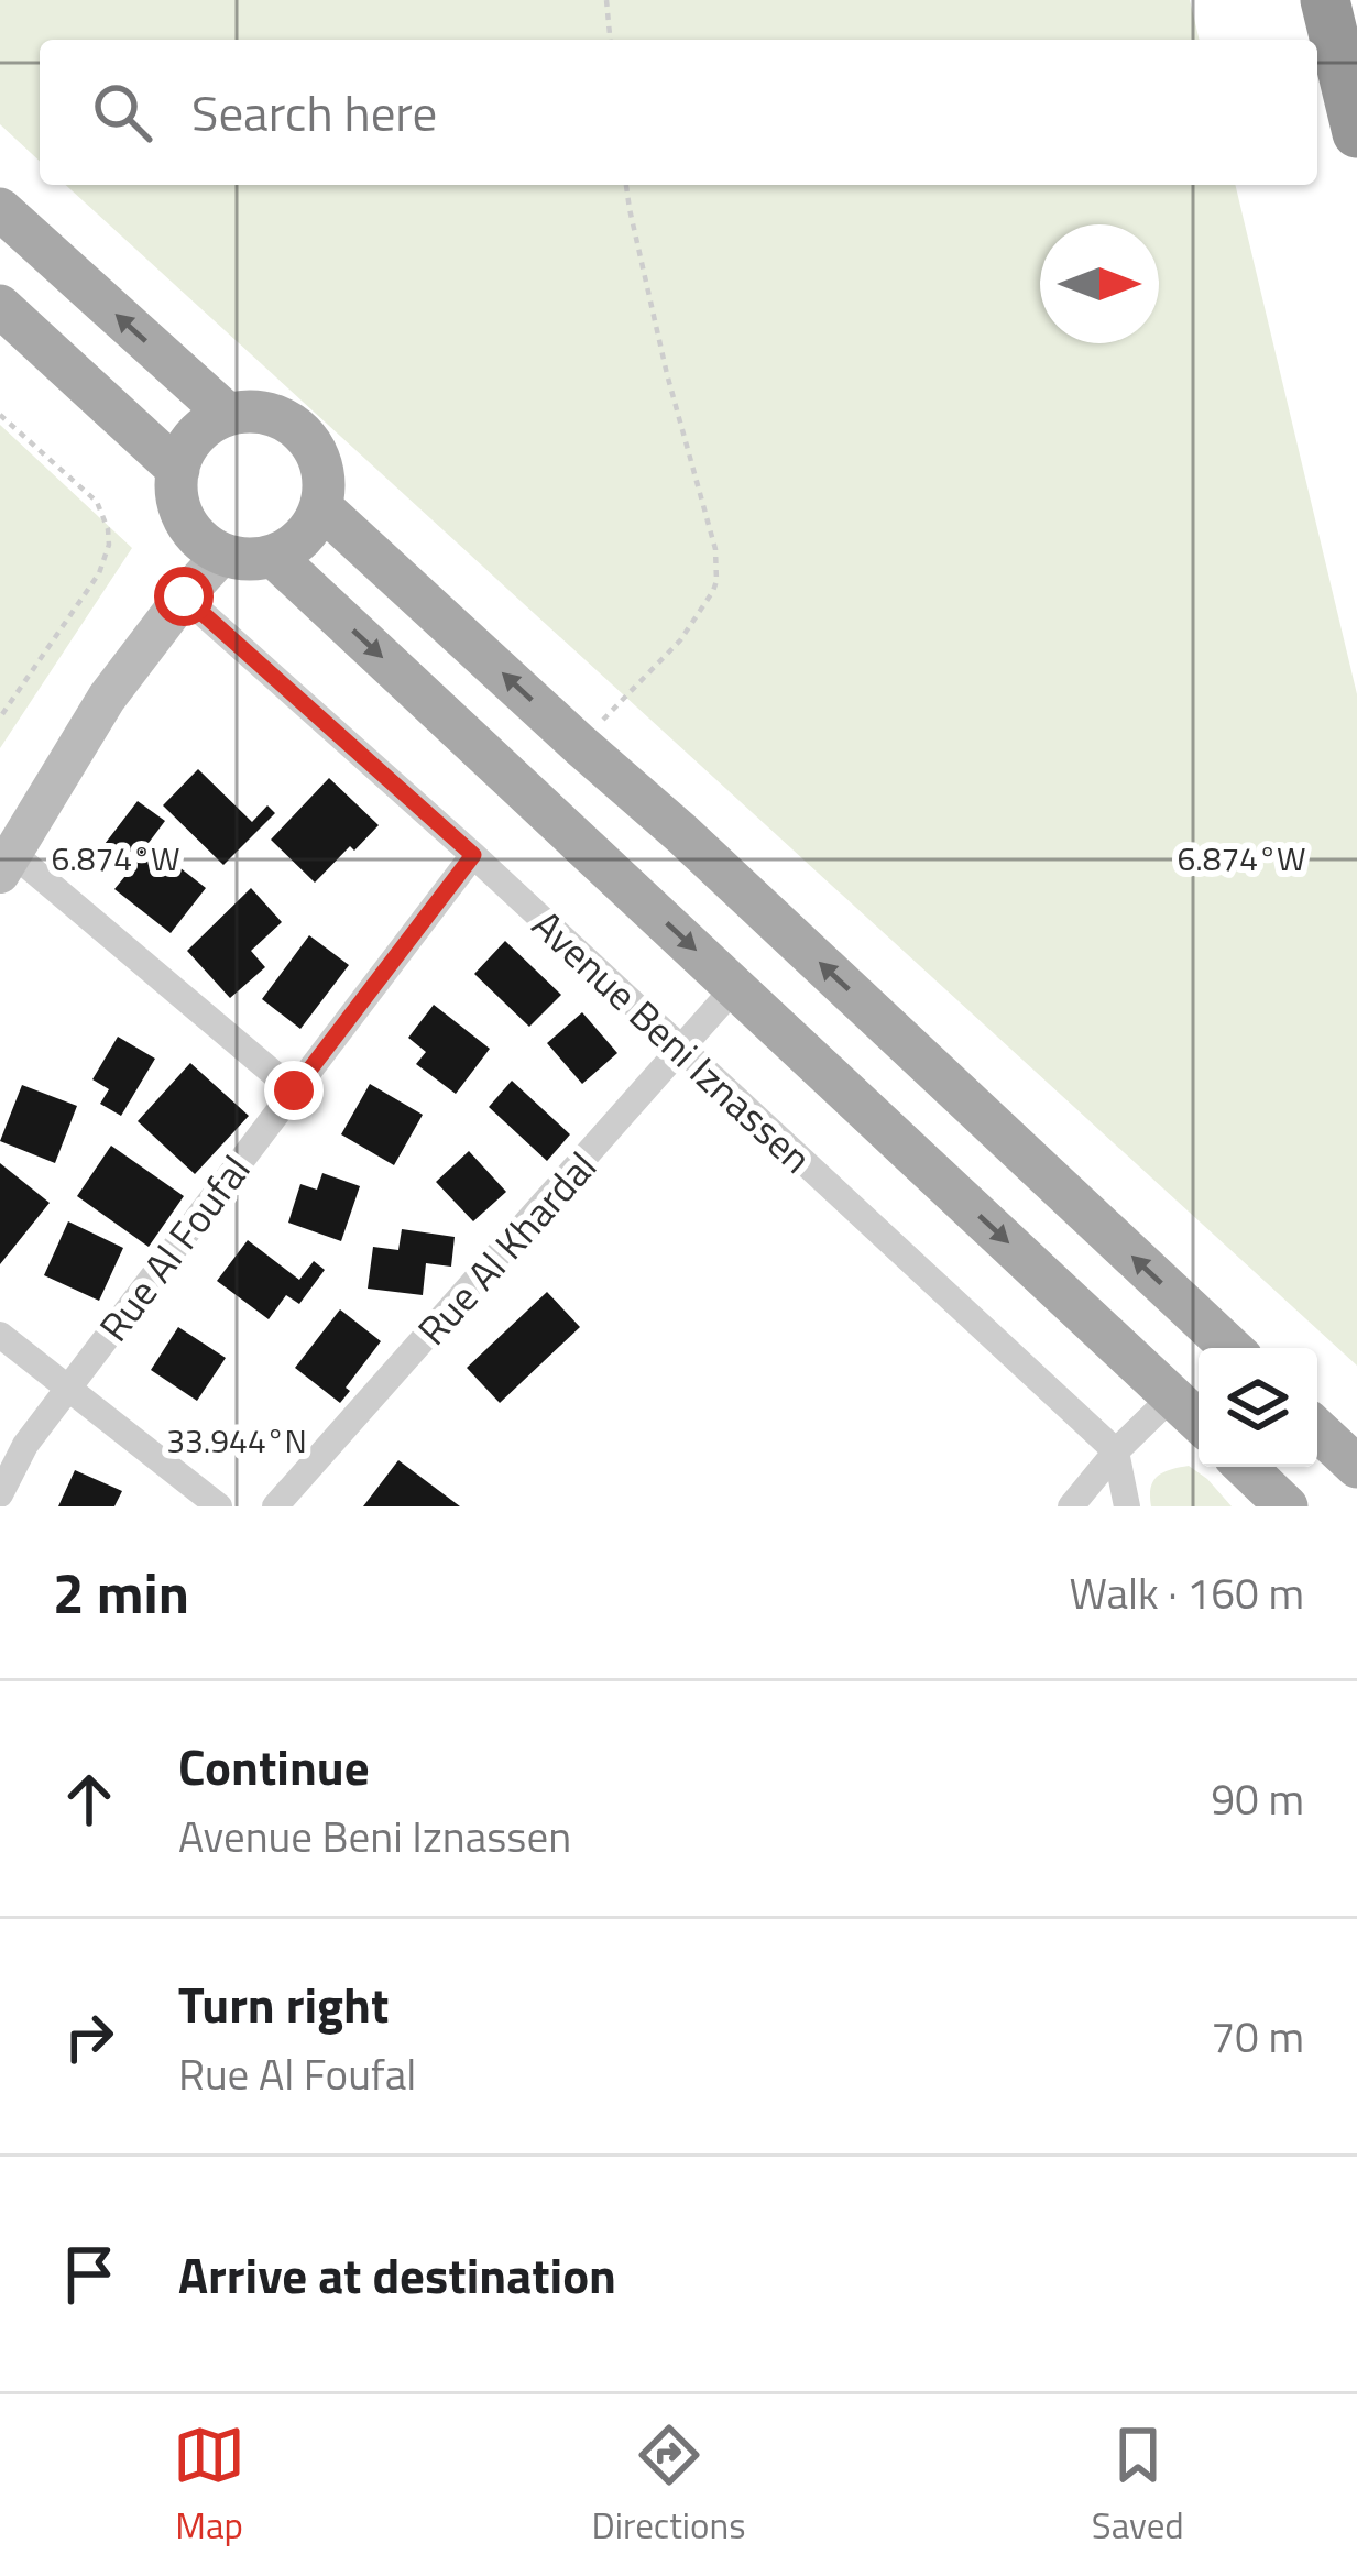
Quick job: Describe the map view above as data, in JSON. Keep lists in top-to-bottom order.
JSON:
{
  "streets": {
    "street": ["Avenue Beni Iznassen", "Rue Al Foufal", "Rue Al Khardal"]
  },
  "crossings": [
    ["Avenue Beni Iznassen", "Rue Al Foufal"],
    ["Avenue Beni Iznassen", "Rue Al Khardal"]
  ],
  "north": "right",
  "page": {
    "search": "Search here",
    "heading": ["2 min", "Walk · 160 m"],
    "list": [
      ["Continue", "Avenue Beni Iznassen", "90 m"],
      ["Turn right", "Rue Al Foufal", "70 m"],
      "Arrive at destination"
    ],
    "nav": ["Map", "Directions", "Saved"]
  },
  "coordinates": ["6.874°W", "33.944°N"]
}
